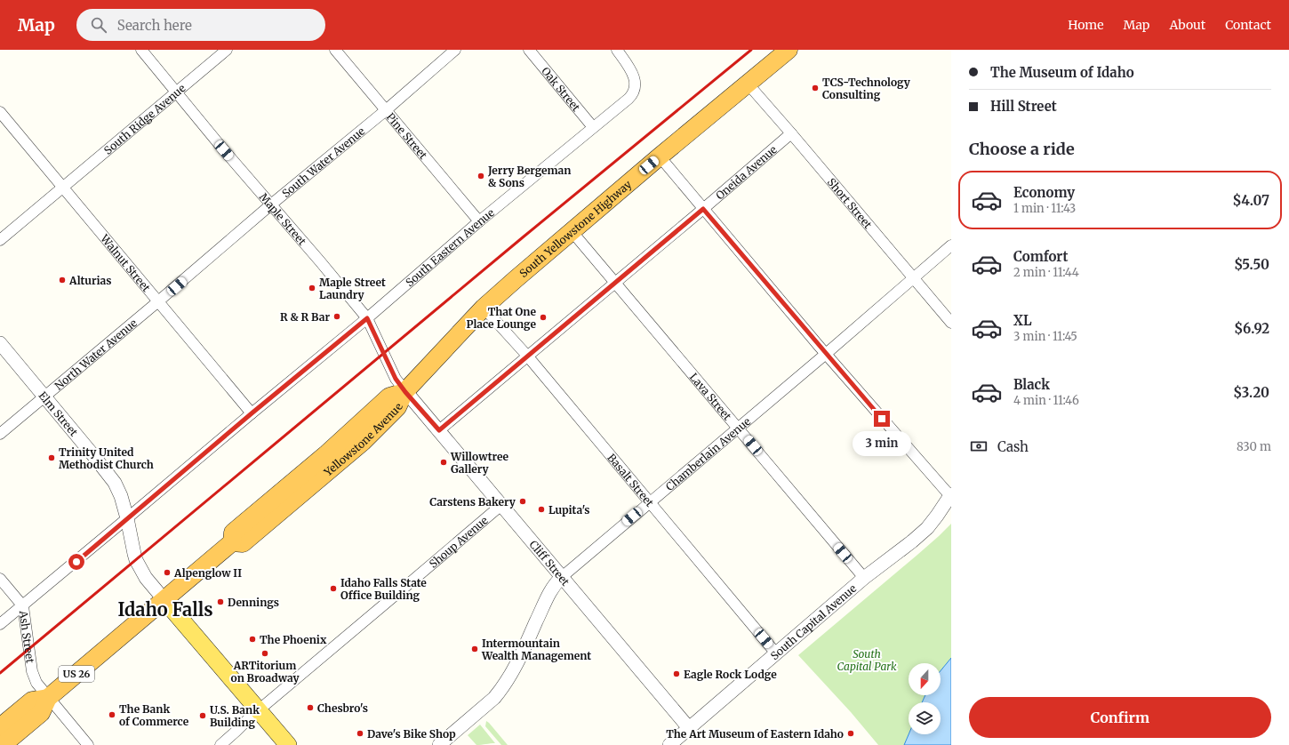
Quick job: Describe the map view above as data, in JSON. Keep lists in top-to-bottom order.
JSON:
{
  "streets": {
    "highway": ["South Yellowstone Highway", "Yellowstone Avenue", "US 26"],
    "street": [
      "Oak Street",
      "South Ridge Avenue",
      "Pine Street",
      "South Water Avenue",
      "Oneida Avenue",
      "Short Street",
      "Maple Street",
      "South Eastern Avenue",
      "Walnut Street",
      "North Water Avenue",
      "Lava Street",
      "Elm Street",
      "Chamberlain Avenue",
      "Basalt Street",
      "Shoup Avenue",
      "Cliff Street",
      "South Capital Avenue",
      "Ash Street"
    ]
  },
  "crossings": [
    ["Oak Street", "South Eastern Avenue"],
    ["South Ridge Avenue", "Maple Street"],
    ["South Ridge Avenue", "Walnut Street"],
    ["Pine Street", "South Water Avenue"],
    ["Pine Street", "South Eastern Avenue"],
    ["South Water Avenue", "Maple Street"],
    ["South Water Avenue", "Walnut Street"],
    ["South Water Avenue", "North Water Avenue"],
    ["Oneida Avenue", "Short Street"],
    ["Oneida Avenue", "Lava Street"],
    ["Oneida Avenue", "Basalt Street"],
    ["Oneida Avenue", "Cliff Street"],
    ["Short Street", "South Yellowstone Highway"],
    ["Short Street", "Chamberlain Avenue"],
    ["Maple Street", "South Yellowstone Highway"],
    ["Maple Street", "South Eastern Avenue"],
    ["Maple Street", "Yellowstone Avenue"],
    ["Maple Street", "Cliff Street"],
    ["South Yellowstone Highway", "Lava Street"],
    ["South Yellowstone Highway", "Yellowstone Avenue"],
    ["South Yellowstone Highway", "Basalt Street"],
    ["South Yellowstone Highway", "Cliff Street"],
    ["South Eastern Avenue", "Walnut Street"],
    ["South Eastern Avenue", "Elm Street"],
    ["South Eastern Avenue", "Ash Street"],
    ["Walnut Street", "North Water Avenue"],
    ["North Water Avenue", "Elm Street"],
    ["Lava Street", "Chamberlain Avenue"],
    ["Lava Street", "South Capital Avenue"],
    ["Elm Street", "Yellowstone Avenue"],
    ["Yellowstone Avenue", "Cliff Street"],
    ["Yellowstone Avenue", "Ash Street"],
    ["Chamberlain Avenue", "Basalt Street"],
    ["Chamberlain Avenue", "Cliff Street"],
    ["Basalt Street", "South Capital Avenue"],
    ["Shoup Avenue", "Cliff Street"],
    ["Cliff Street", "South Capital Avenue"]
  ],
  "districts": ["Idaho Falls"],
  "parks": ["South Capital Park"],
  "places": [
    "TCS-Technology Consulting",
    "Jerry Bergeman & Sons",
    "Alturias",
    "Maple Street Laundry",
    "R & R Bar",
    "That One Place Lounge",
    "Trinity United Methodist Church",
    "Willowtree Gallery",
    "Carstens Bakery",
    "Lupita's",
    "Alpenglow II",
    "Idaho Falls State Office Building",
    "Dennings",
    "The Phoenix",
    "Intermountain Wealth Management",
    "ARTitorium on Broadway",
    "Eagle Rock Lodge",
    "Chesbro's",
    "The Bank of Commerce",
    "U.S. Bank Building",
    "Dave's Bike Shop",
    "The Art Museum of Eastern Idaho"
  ],
  "north": "bottom",
  "page": {
    "header": "Map",
    "search": "Search here",
    "nav": [
      "Home",
      "Map",
      "About",
      "Contact"
    ],
    "banner": ["The Museum of Idaho", "Hill Street"],
    "heading": "Choose a ride",
    "list": [
      {
        "name": "Economy",
        "note": "1 min · 11:43",
        "value": "$4.07"
      },
      {
        "name": "Comfort",
        "note": "2 min · 11:44",
        "value": "$5.50"
      },
      {
        "name": "XL",
        "note": "3 min · 11:45",
        "value": "$6.92"
      },
      {
        "name": "Black",
        "note": "4 min · 11:46",
        "value": "$3.20"
      }
    ],
    "pay": ["Cash", "830 m"],
    "bubble": "3 min",
    "buttons": "Confirm"
  }
}
